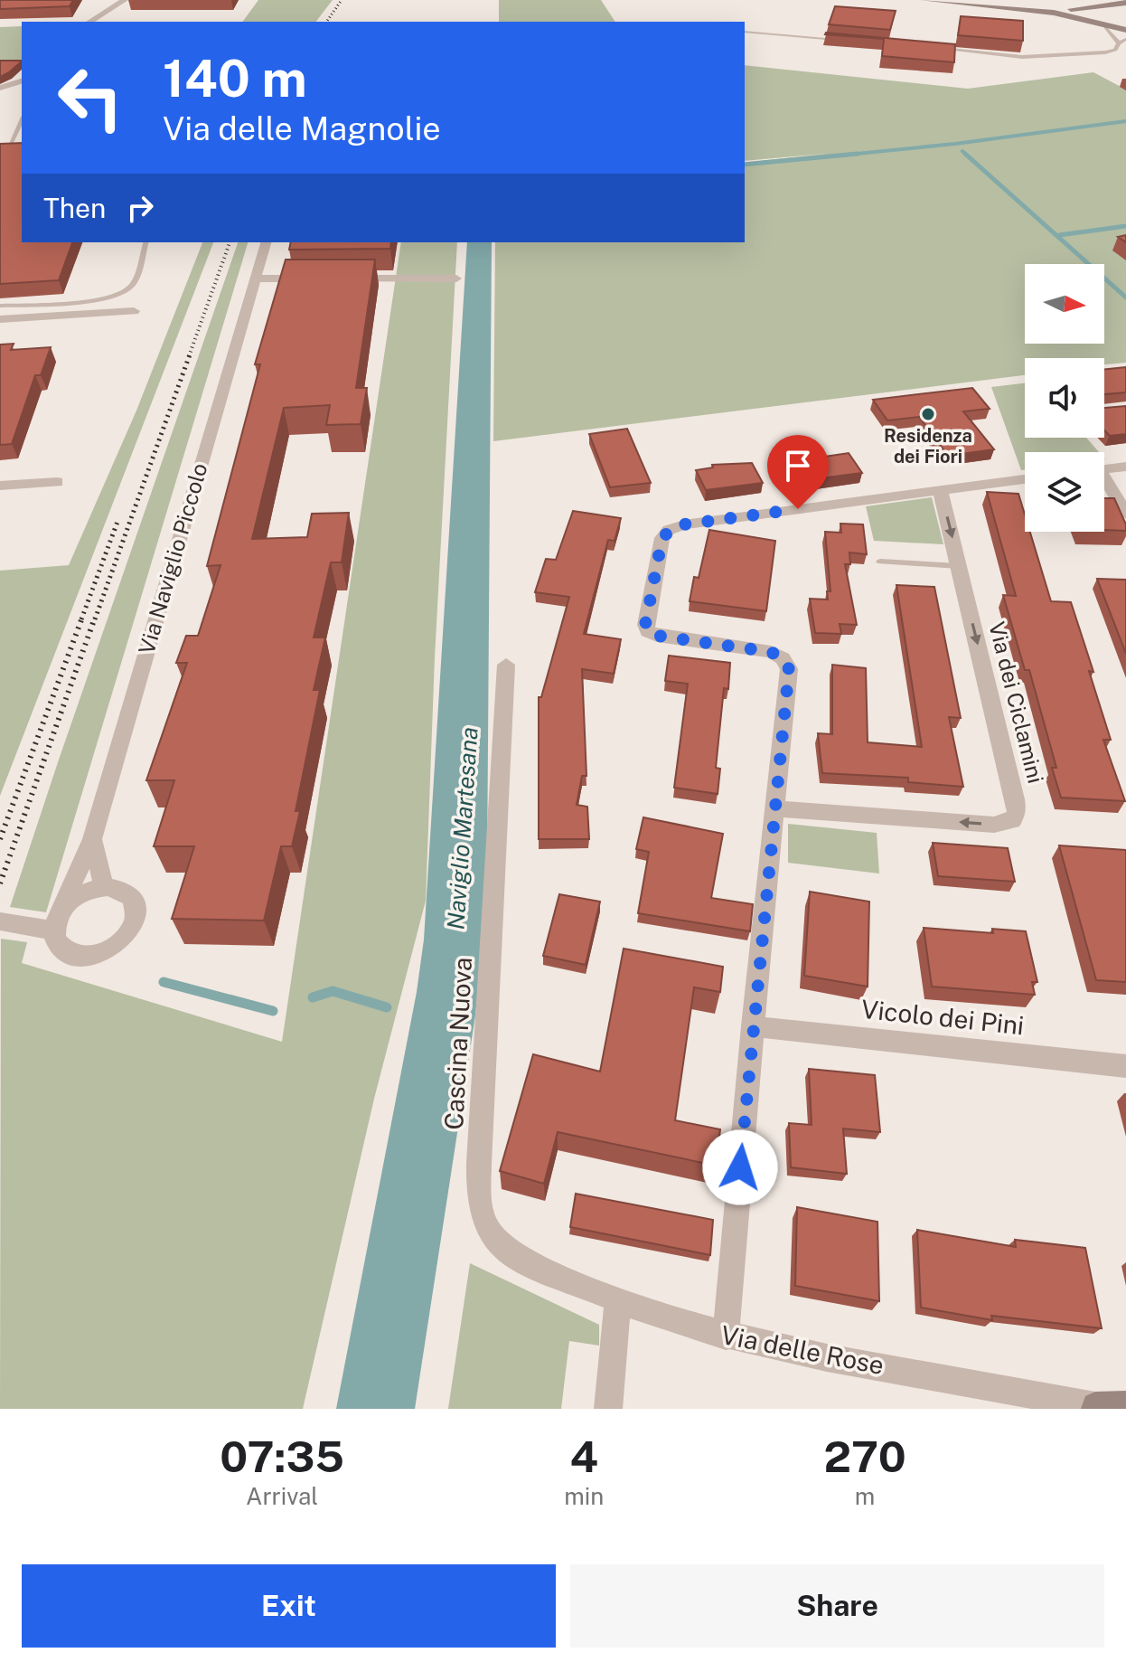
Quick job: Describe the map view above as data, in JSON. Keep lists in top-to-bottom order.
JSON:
{
  "streets": {
    "street": [
      "Via Naviglio Piccolo",
      "Via dei Ciclamini",
      "Vicolo dei Pini",
      "Cascina Nuova",
      "Via delle Rose"
    ]
  },
  "crossings": [
    ["Cascina Nuova", "Via delle Rose"]
  ],
  "water": ["Naviglio Martesana"],
  "places": ["Residenza dei Fiori"],
  "north": "right",
  "page": {
    "turn": ["140 m", "Via delle Magnolie"],
    "then": "Then",
    "eta": [
      "07:35",
      "Arrival",
      "4",
      "min",
      "270",
      "m"
    ],
    "buttons": ["Exit", "Share"]
  }
}
